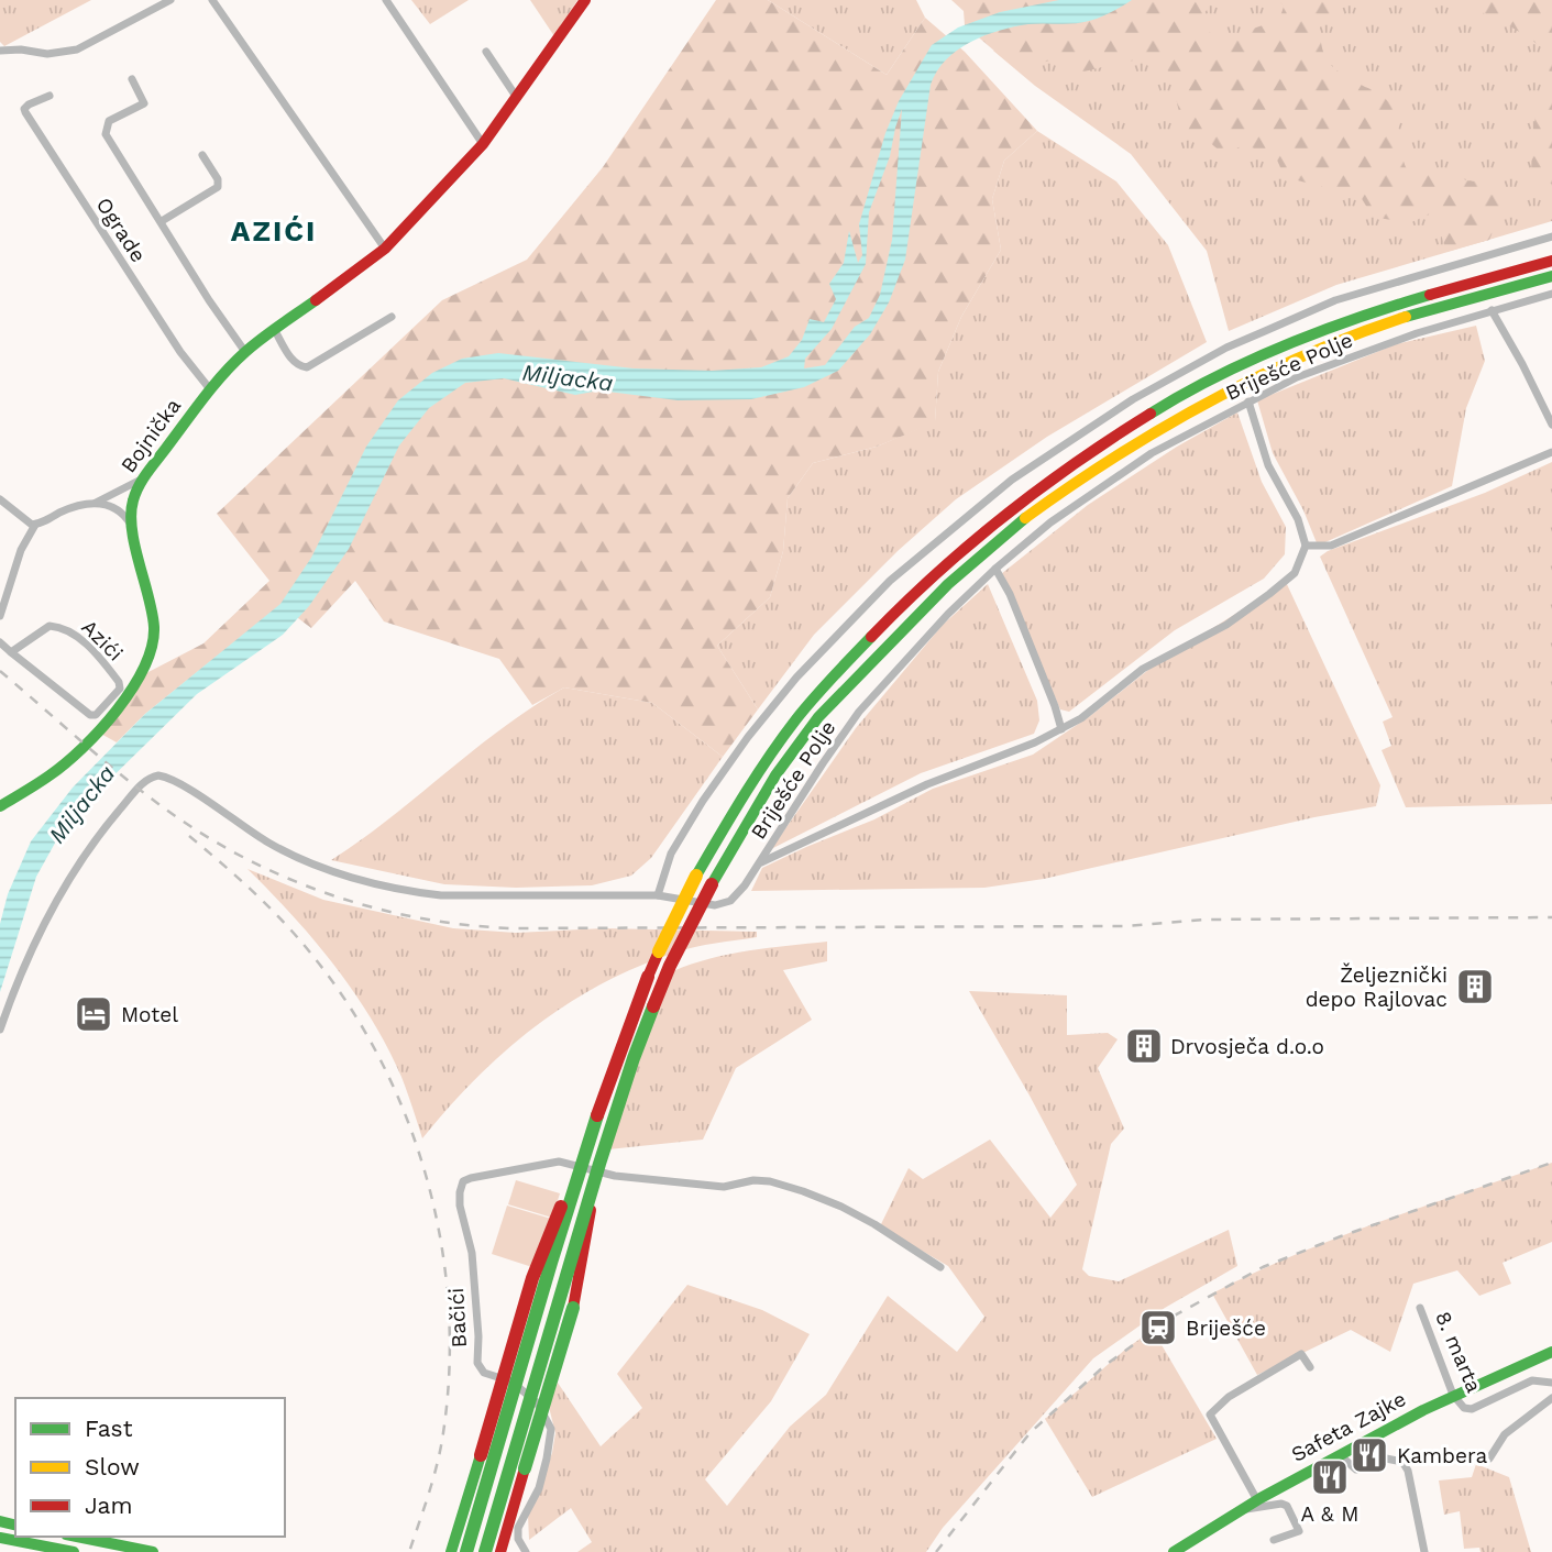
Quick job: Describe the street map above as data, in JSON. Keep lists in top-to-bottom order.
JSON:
{
  "streets": {
    "main road": ["Bojnička", "Safeta Zajke"],
    "street": [
      "Ograde",
      "Briješće Polje",
      "Azići",
      "Bačići",
      "8. marta"
    ]
  },
  "crossings": [
    ["Ograde", "Bojnička"],
    ["8. marta", "Safeta Zajke"]
  ],
  "districts": ["AZIĆI"],
  "water": ["Miljacka"],
  "places": {
    "building": ["Željeznički depo Rajlovac", "Drvosječa d.o.o"],
    "hotel": ["Motel"],
    "station": ["Briješće"],
    "restaurant": ["Kambera", "A & M"]
  },
  "legend": ["Fast", "Slow", "Jam"]
}
